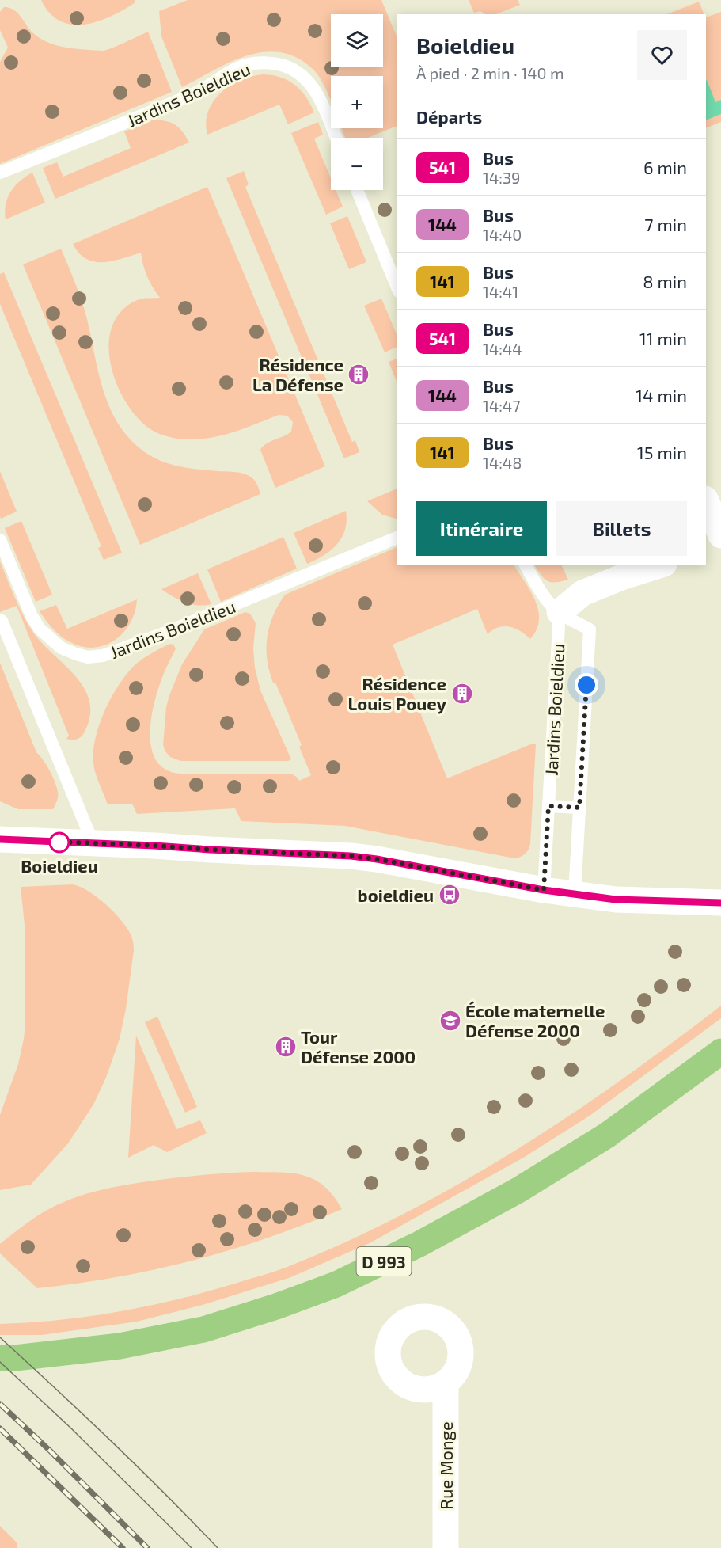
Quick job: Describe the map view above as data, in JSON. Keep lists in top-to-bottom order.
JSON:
{
  "streets": {
    "main road": ["D 993"],
    "street": ["Rue Monge"],
    "lane": ["Jardins Boieldieu"]
  },
  "places": {
    "building": ["Résidence La Défense", "Résidence Louis Pouey", "Tour Défense 2000"],
    "other": ["Boieldieu"],
    "bus stop": ["boieldieu"],
    "school or university": ["École maternelle Défense 2000"]
  },
  "lines": ["bus line 541"],
  "page": {
    "map_buttons": ["+", "−"],
    "heading": [
      ["Boieldieu", "À pied · 2 min · 140 m"],
      "Départs"
    ],
    "list": [
      {
        "mark": "541",
        "name": "Bus",
        "note": "14:39",
        "value": "6 min"
      },
      {
        "mark": "144",
        "name": "Bus",
        "note": "14:40",
        "value": "7 min"
      },
      {
        "mark": "141",
        "name": "Bus",
        "note": "14:41",
        "value": "8 min"
      },
      {
        "mark": "541",
        "name": "Bus",
        "note": "14:44",
        "value": "11 min"
      },
      {
        "mark": "144",
        "name": "Bus",
        "note": "14:47",
        "value": "14 min"
      },
      {
        "mark": "141",
        "name": "Bus",
        "note": "14:48",
        "value": "15 min"
      }
    ],
    "buttons": ["Itinéraire", "Billets"]
  }
}
